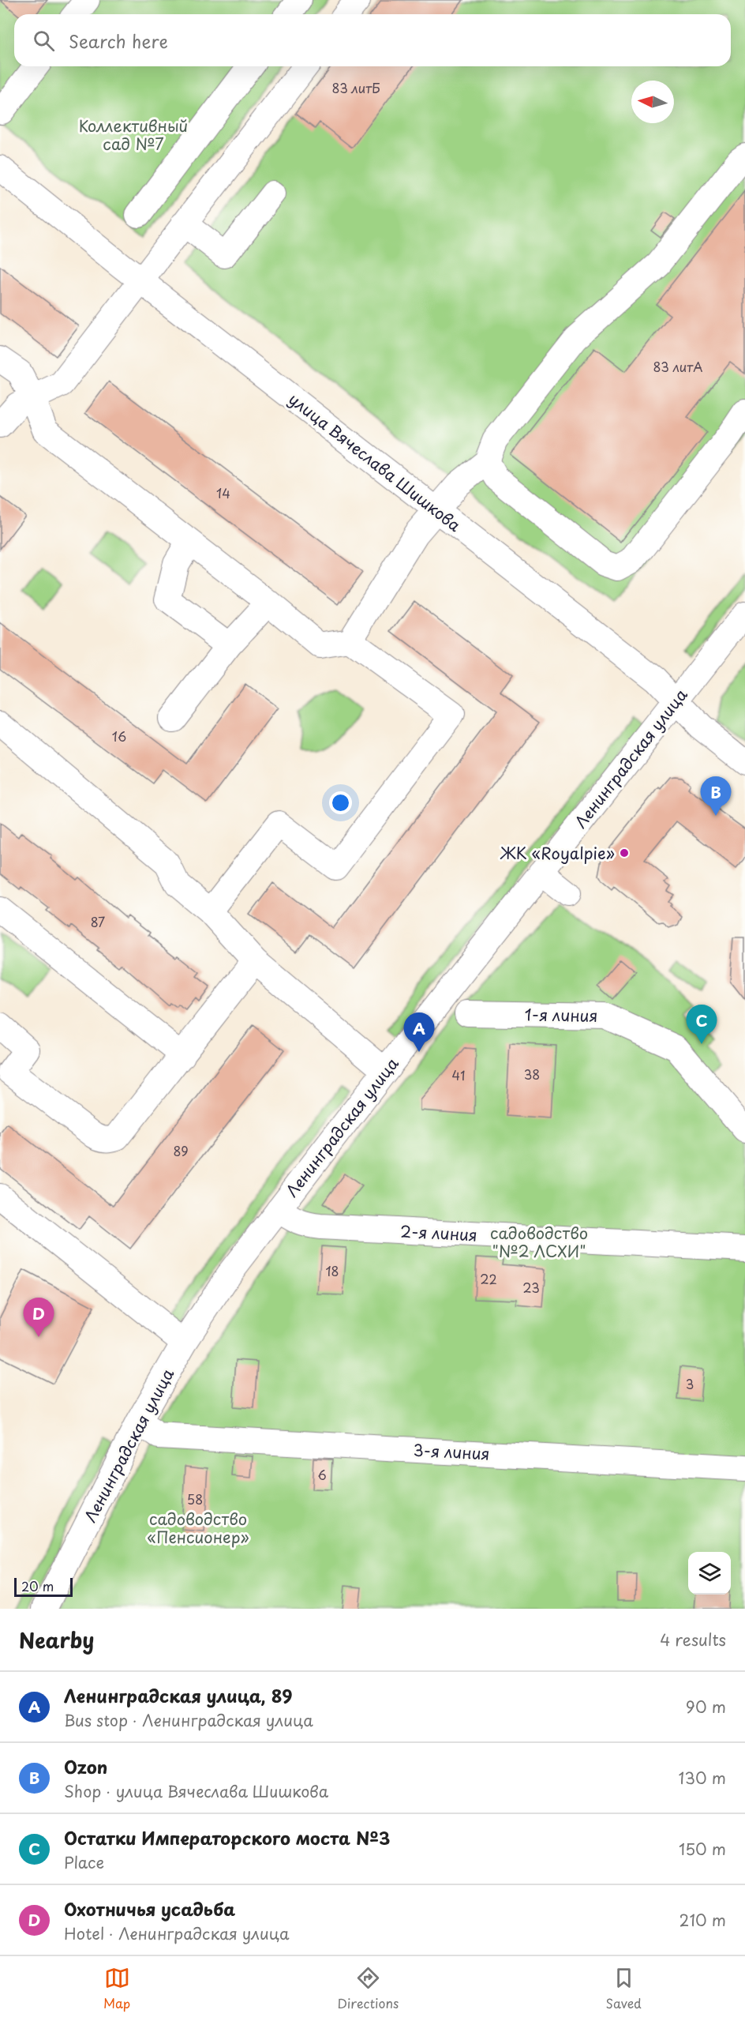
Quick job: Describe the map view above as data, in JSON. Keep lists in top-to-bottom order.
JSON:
{
  "streets": {
    "street": [
      "улица Вячеслава Шишкова",
      "Ленинградская улица",
      "1-я линия",
      "2-я линия",
      "3-я линия"
    ]
  },
  "crossings": [
    ["улица Вячеслава Шишкова", "Ленинградская улица"],
    ["Ленинградская улица", "2-я линия"],
    ["Ленинградская улица", "3-я линия"]
  ],
  "parks": ["Коллективный сад №7", "садоводство \"№2 ЛСХИ\"", "садоводство «Пенсионер»"],
  "places": ["ЖК «Royalpie»"],
  "house_numbers": [
    "83 литБ",
    "83 литА",
    "14",
    "16",
    "87",
    "38",
    "41",
    "89",
    "18",
    "22",
    "23",
    "3",
    "6",
    "58"
  ],
  "scale_bar": "20 m",
  "north": "left",
  "page": {
    "search": "Search here",
    "pins": [
      "B",
      "C",
      "A",
      "D"
    ],
    "scale": "20 m",
    "heading": ["Nearby", "4 results"],
    "list": [
      {
        "mark": "A",
        "name": "Ленинградская улица, 89",
        "note": "Bus stop · Ленинградская улица",
        "value": "90 m"
      },
      {
        "mark": "B",
        "name": "Ozon",
        "note": "Shop · улица Вячеслава Шишкова",
        "value": "130 m"
      },
      {
        "mark": "C",
        "name": "Остатки Императорского моста №3",
        "note": "Place",
        "value": "150 m"
      },
      {
        "mark": "D",
        "name": "Охотничья усадьба",
        "note": "Hotel · Ленинградская улица",
        "value": "210 m"
      }
    ],
    "nav": ["Map", "Directions", "Saved"]
  }
}
